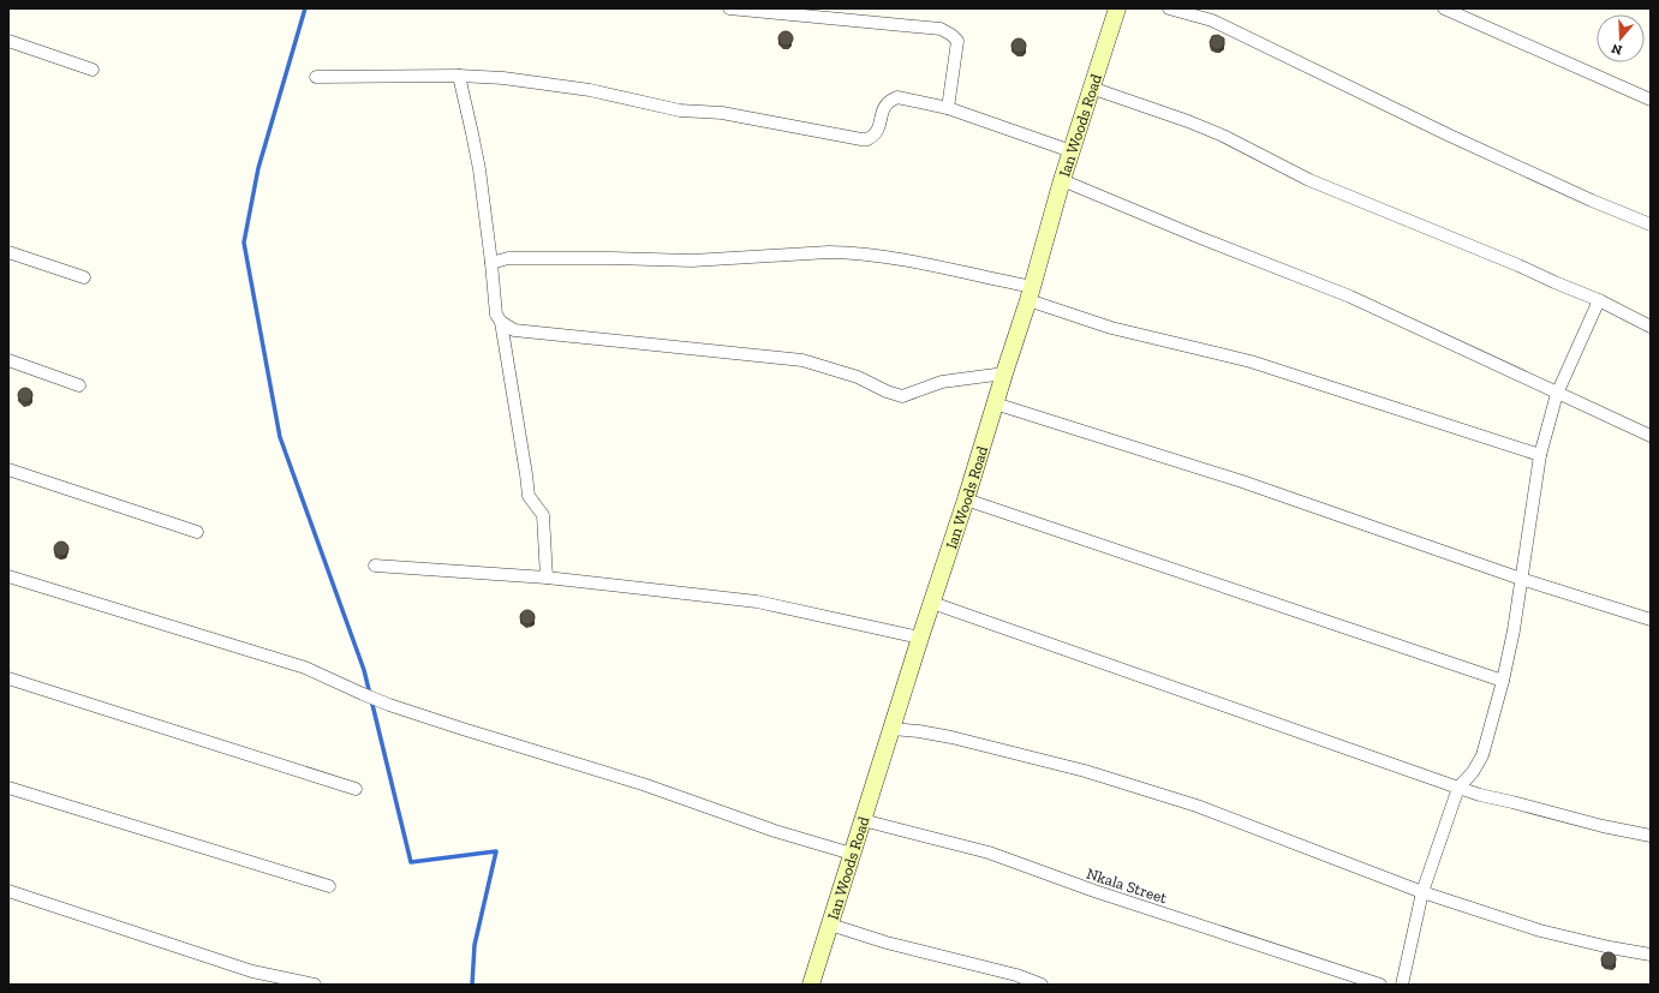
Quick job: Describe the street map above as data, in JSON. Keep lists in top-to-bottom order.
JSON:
{
  "streets": {
    "street": ["Ian Woods Road", "Nkala Street"]
  },
  "crossings": [
    ["Ian Woods Road", "Nkala Street"]
  ],
  "north": "bottom"
}
